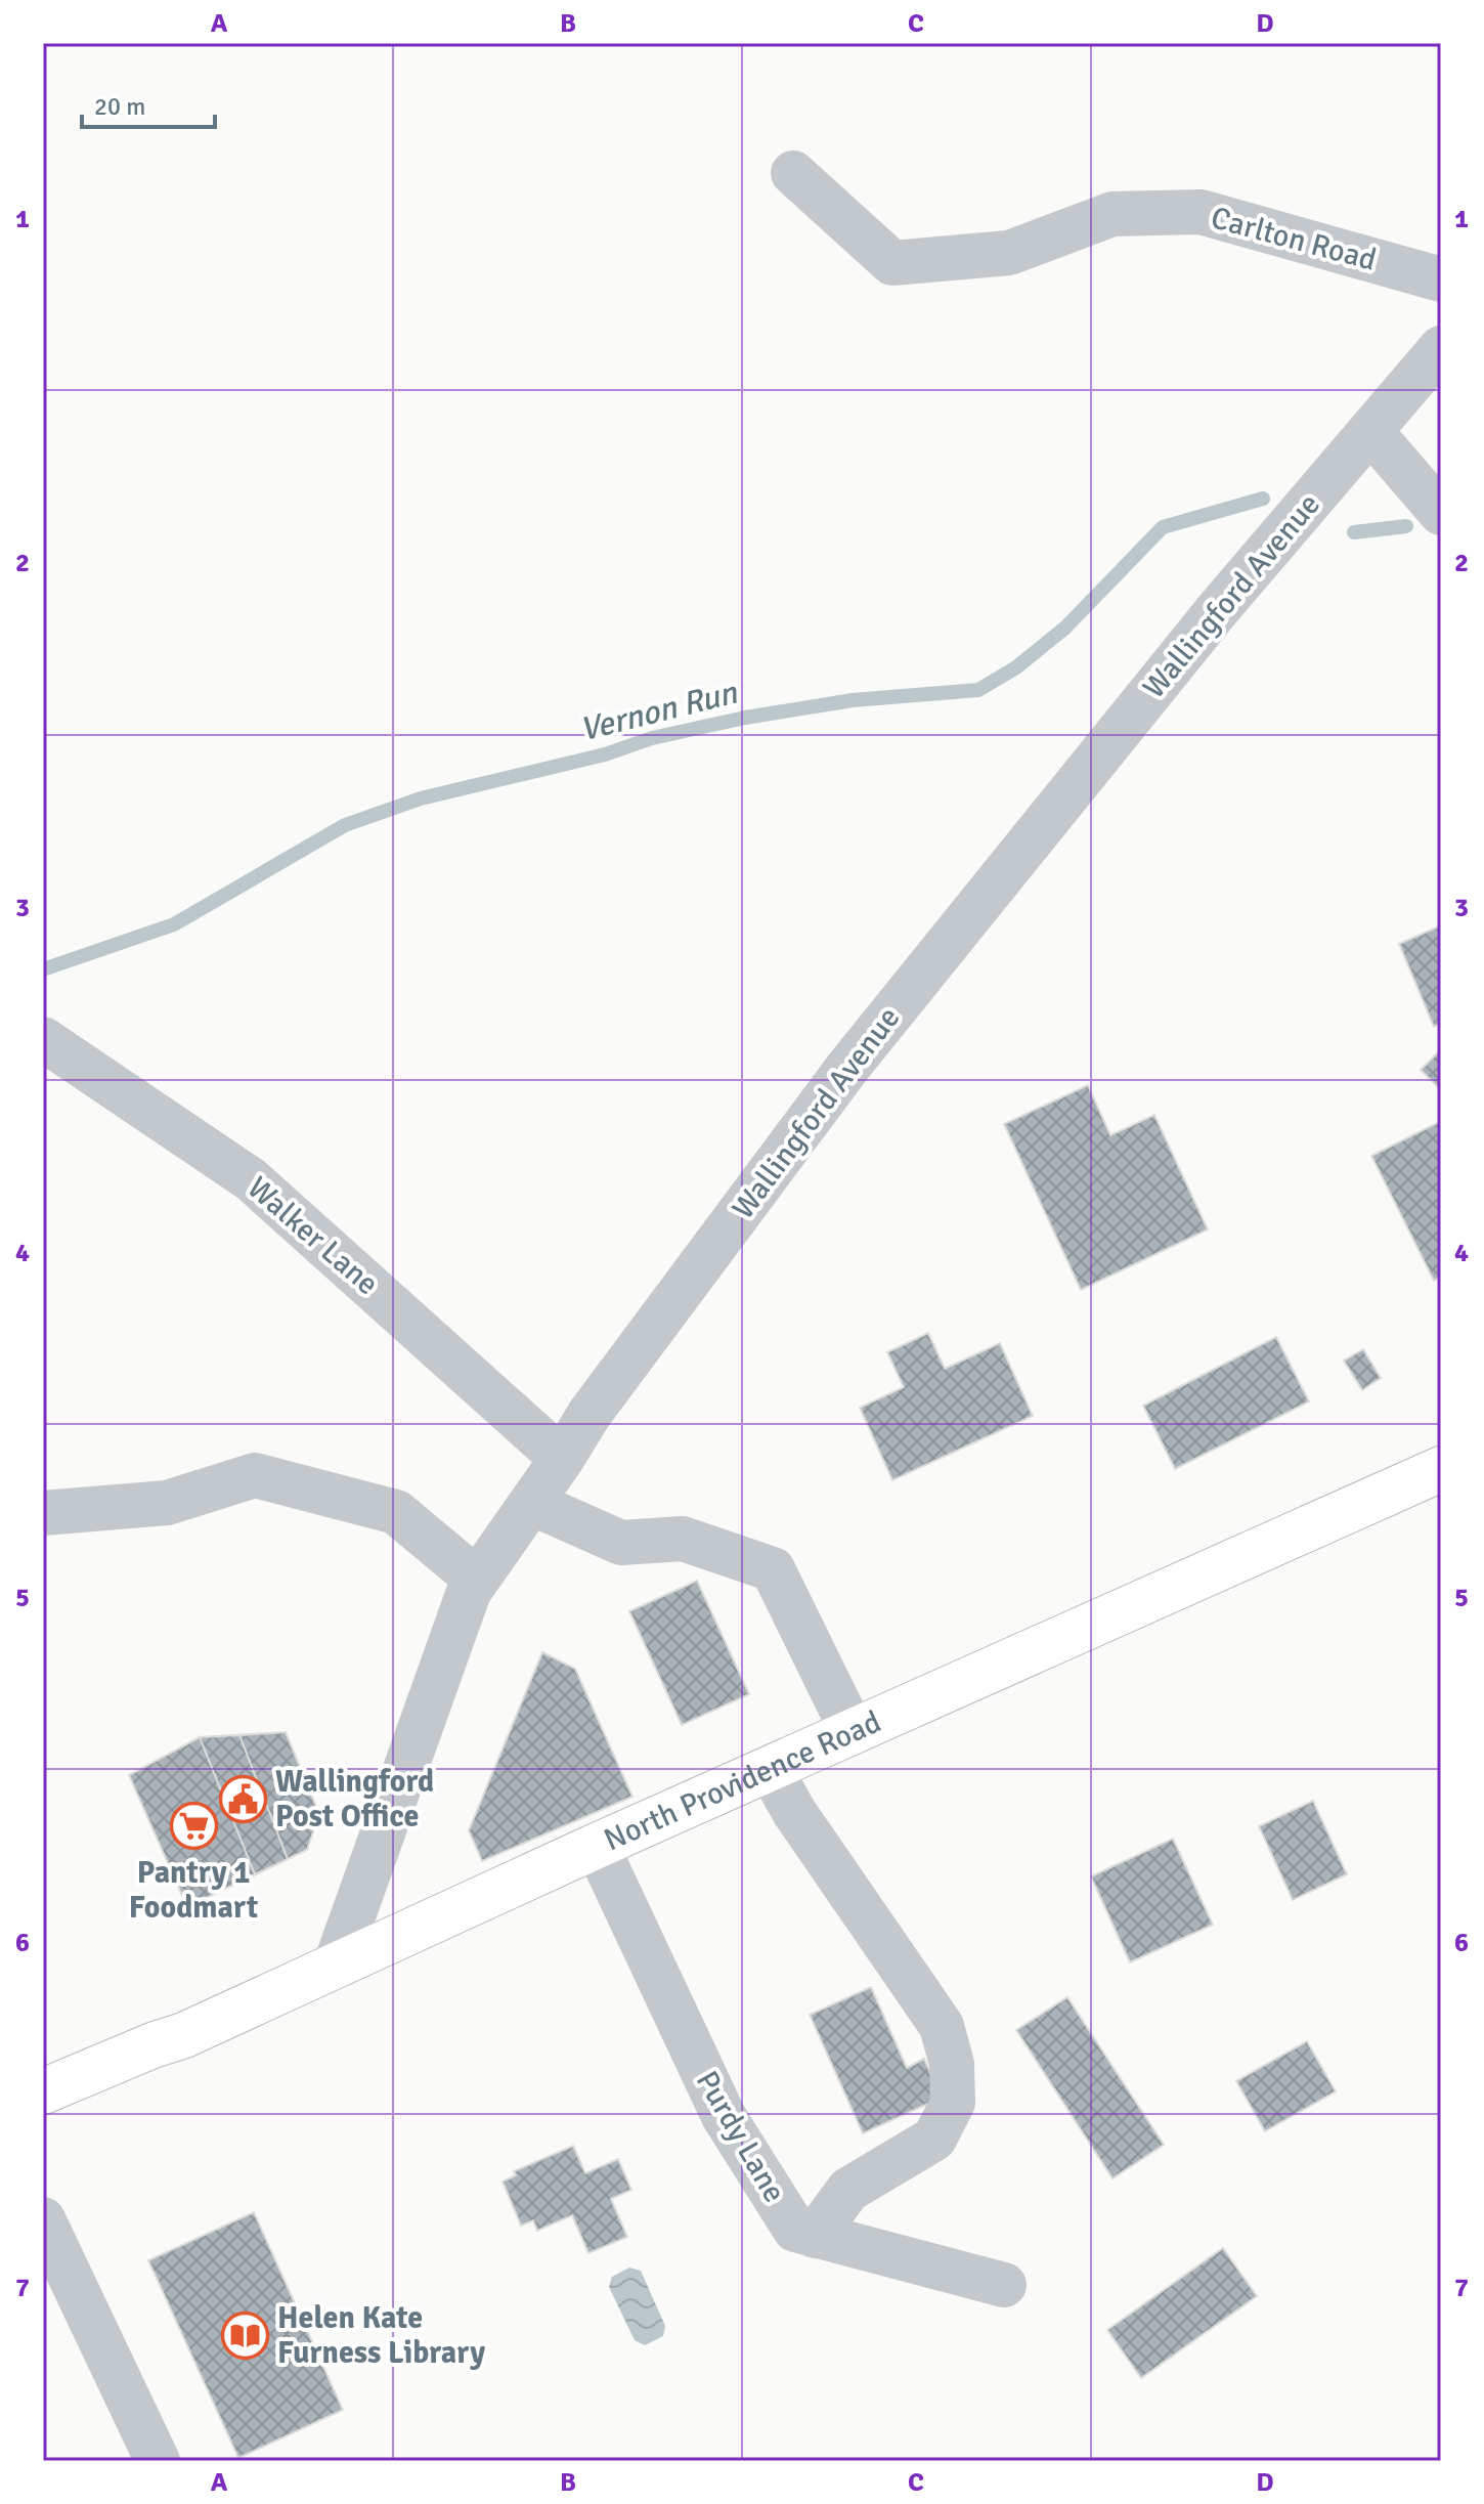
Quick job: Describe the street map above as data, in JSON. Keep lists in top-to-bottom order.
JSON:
{
  "streets": {
    "main road": ["North Providence Road"],
    "street": [
      "Carlton Road",
      "Wallingford Avenue",
      "Walker Lane",
      "Purdy Lane"
    ]
  },
  "crossings": [
    ["Wallingford Avenue", "Walker Lane"],
    ["Wallingford Avenue", "North Providence Road"],
    ["North Providence Road", "Purdy Lane"]
  ],
  "water": ["Vernon Run"],
  "places": {
    "public building": ["Wallingford Post Office"],
    "supermarket": ["Pantry 1 Foodmart"],
    "library": ["Helen Kate Furness Library"]
  },
  "scale_bar": "20 m",
  "grid": {
    "columns": [
      "A",
      "B",
      "C",
      "D"
    ],
    "rows": [
      "1",
      "2",
      "3",
      "4",
      "5",
      "6",
      "7"
    ]
  }
}
